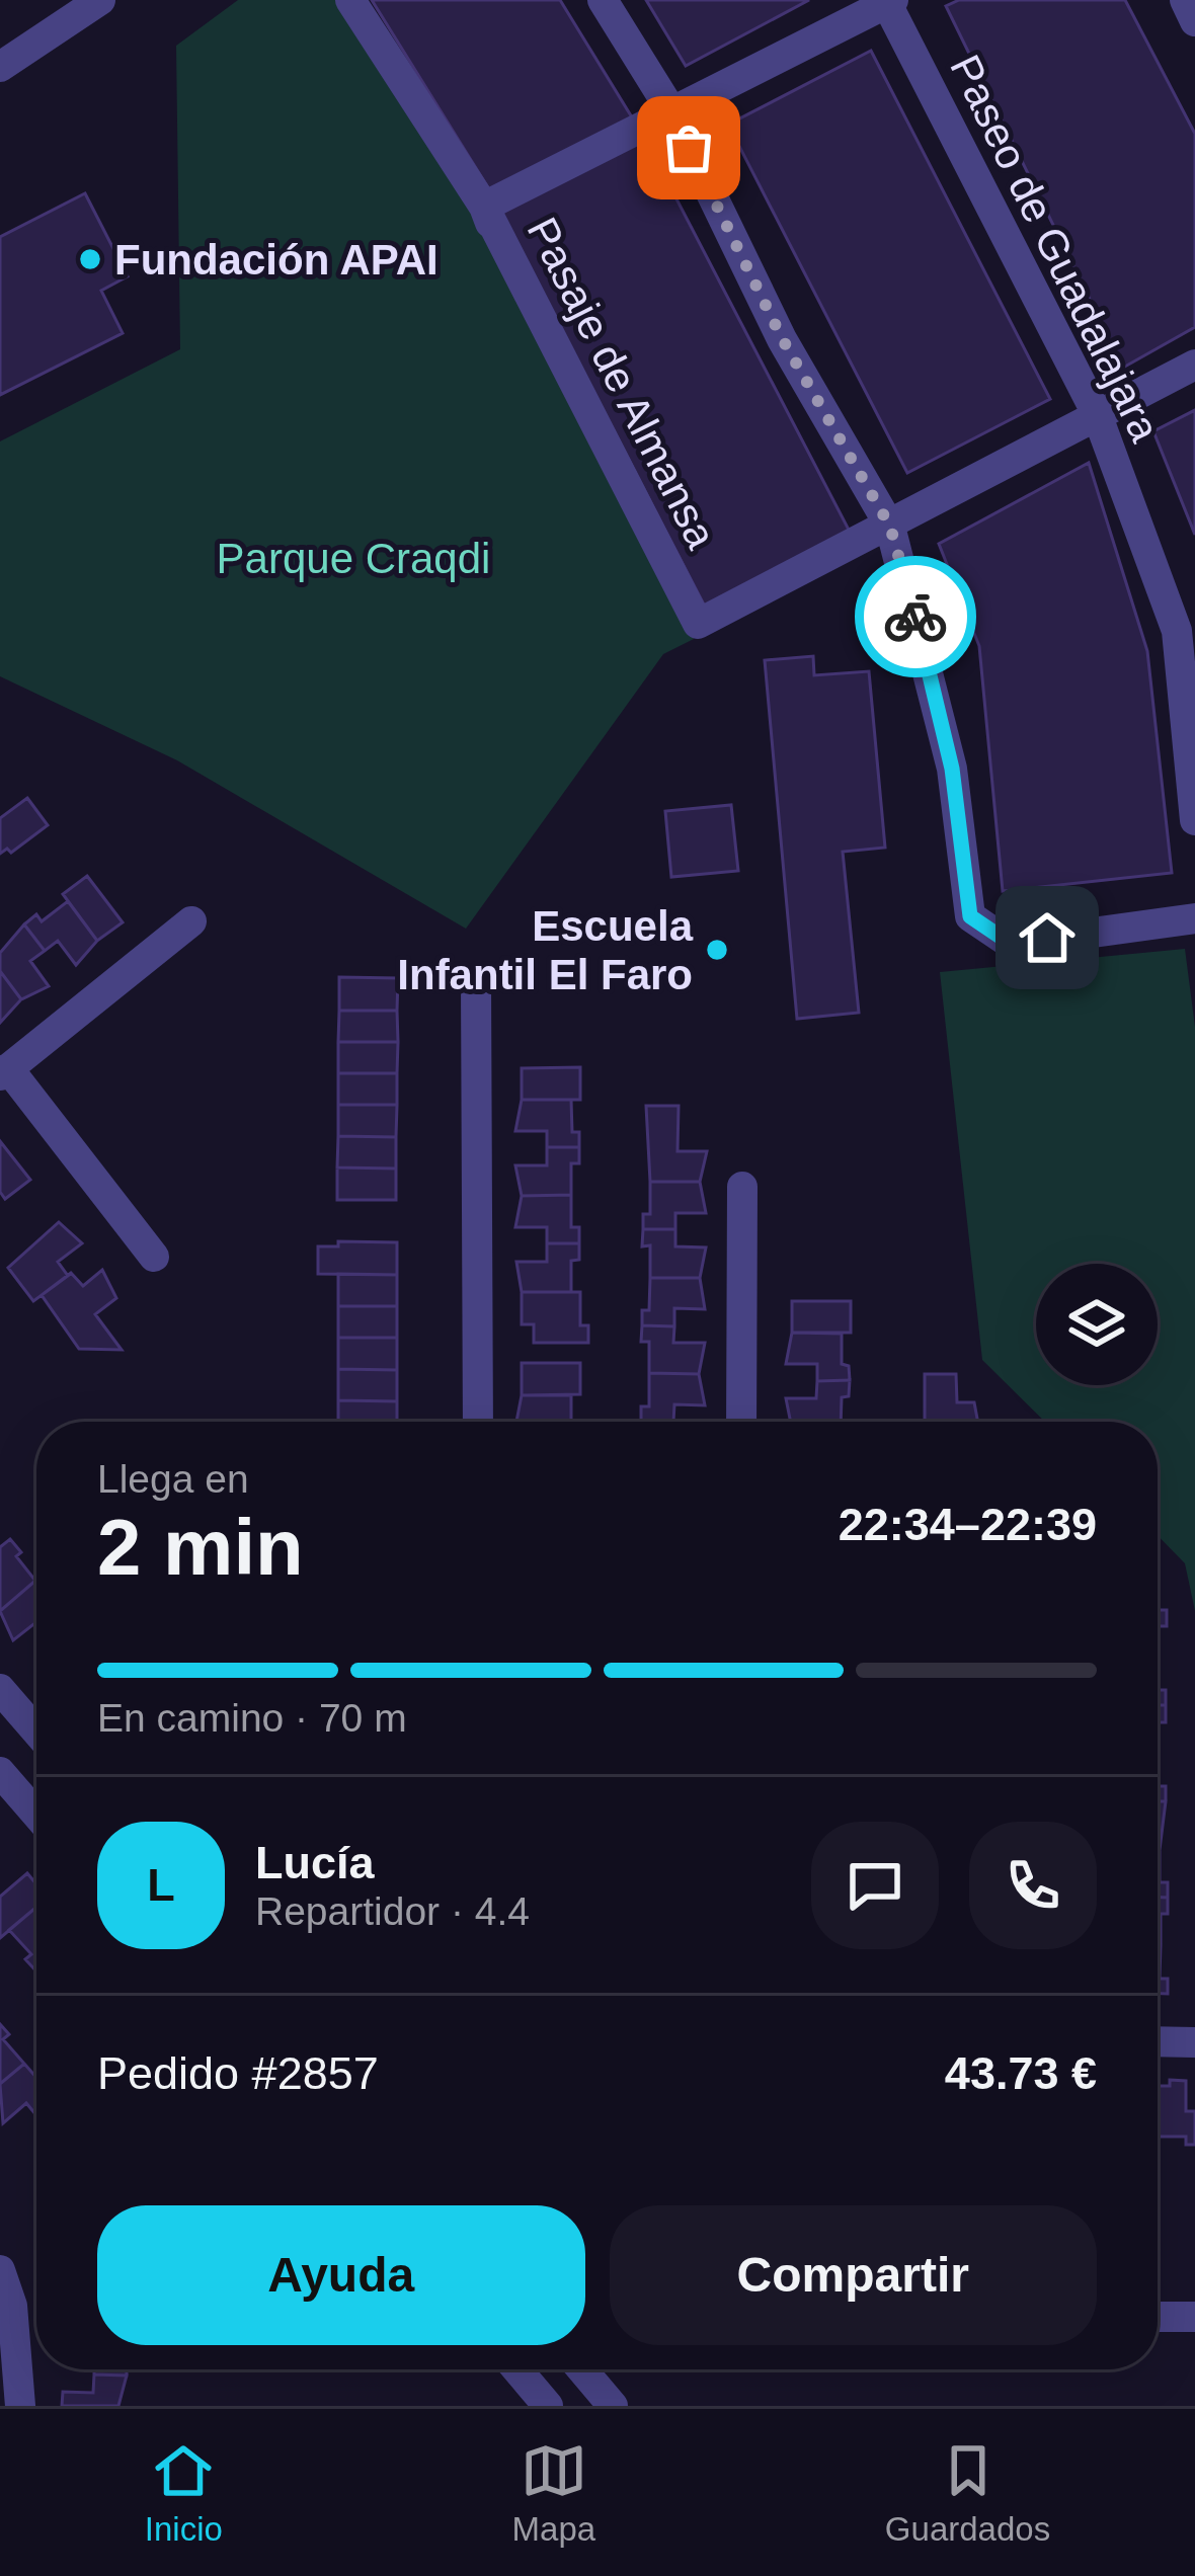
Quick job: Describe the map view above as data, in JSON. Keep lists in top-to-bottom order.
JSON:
{
  "streets": {
    "street": ["Paseo de Guadalajara", "Pasaje de Almansa"]
  },
  "parks": ["Parque Craqdi"],
  "places": ["Fundación APAI", "Escuela Infantil El Faro"],
  "page": {
    "heading": ["2 min", "Llega en", "22:34–22:39"],
    "panel": [
      "Lucía",
      "Repartidor · 4.4",
      "Pedido #2857",
      "43.73 €"
    ],
    "bar": "En camino · 70 m",
    "round": "L",
    "buttons": ["Ayuda", "Compartir"],
    "tabs": ["Inicio", "Mapa", "Guardados"]
  }
}
